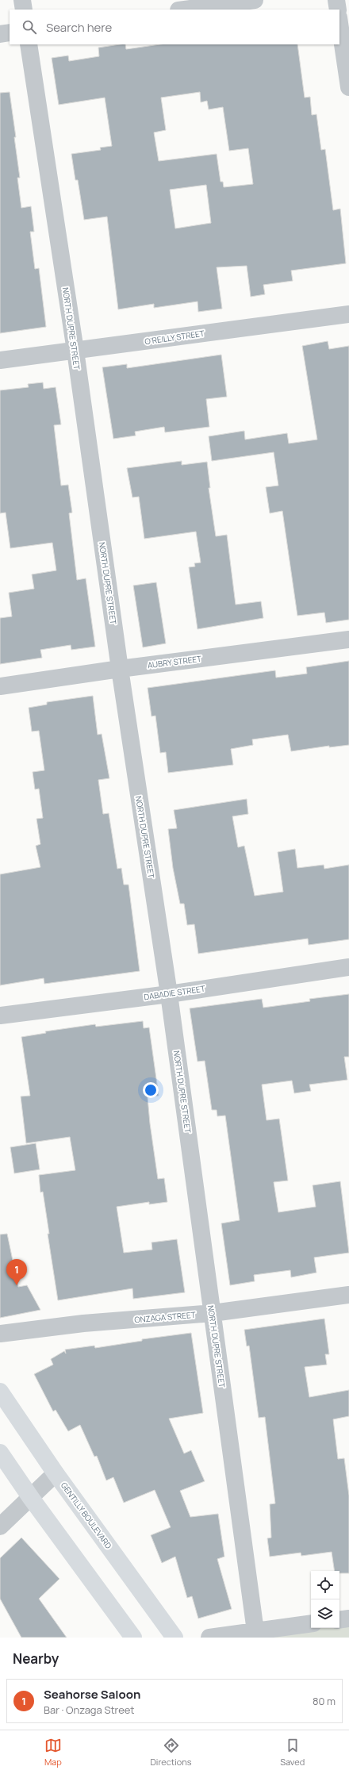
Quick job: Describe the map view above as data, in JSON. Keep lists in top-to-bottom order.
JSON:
{
  "streets": {
    "main road": ["GENTILLY BOULEVARD"],
    "street": [
      "NORTH DUPRE STREET",
      "O'REILLY STREET",
      "AUBRY STREET",
      "DABADIE STREET",
      "ONZAGA STREET"
    ]
  },
  "crossings": [
    ["NORTH DUPRE STREET", "O'REILLY STREET"],
    ["NORTH DUPRE STREET", "AUBRY STREET"],
    ["NORTH DUPRE STREET", "DABADIE STREET"],
    ["NORTH DUPRE STREET", "ONZAGA STREET"]
  ],
  "page": {
    "search": "Search here",
    "pins": "1",
    "heading": "Nearby",
    "list": [
      {
        "mark": "1",
        "name": "Seahorse Saloon",
        "note": "Bar · Onzaga Street",
        "value": "80 m"
      }
    ],
    "nav": ["Map", "Directions", "Saved"]
  }
}
